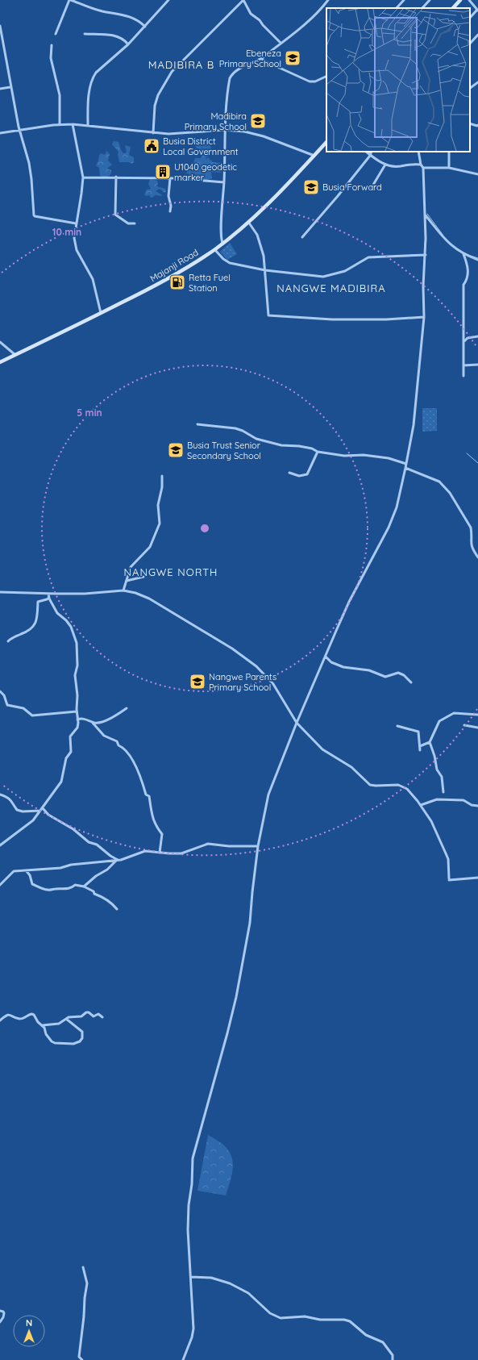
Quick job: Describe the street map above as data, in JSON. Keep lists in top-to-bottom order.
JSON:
{
  "streets": {
    "main road": ["Majanji Road"]
  },
  "districts": ["MADIBIRA B", "NANGWE MADIBIRA", "NANGWE NORTH"],
  "places": {
    "school or university": [
      "Ebeneza Primary School",
      "Madibira Primary School",
      "Busia Forward",
      "Busia Trust Senior Secondary School",
      "Nangwe Parents Primary School"
    ],
    "public building": ["Busia District Local Government"],
    "building": ["U1040 geodetic marker"],
    "fuel station": ["Retta Fuel Station"]
  },
  "north": "top",
  "rings": ["10 min", "5 min"]
}
